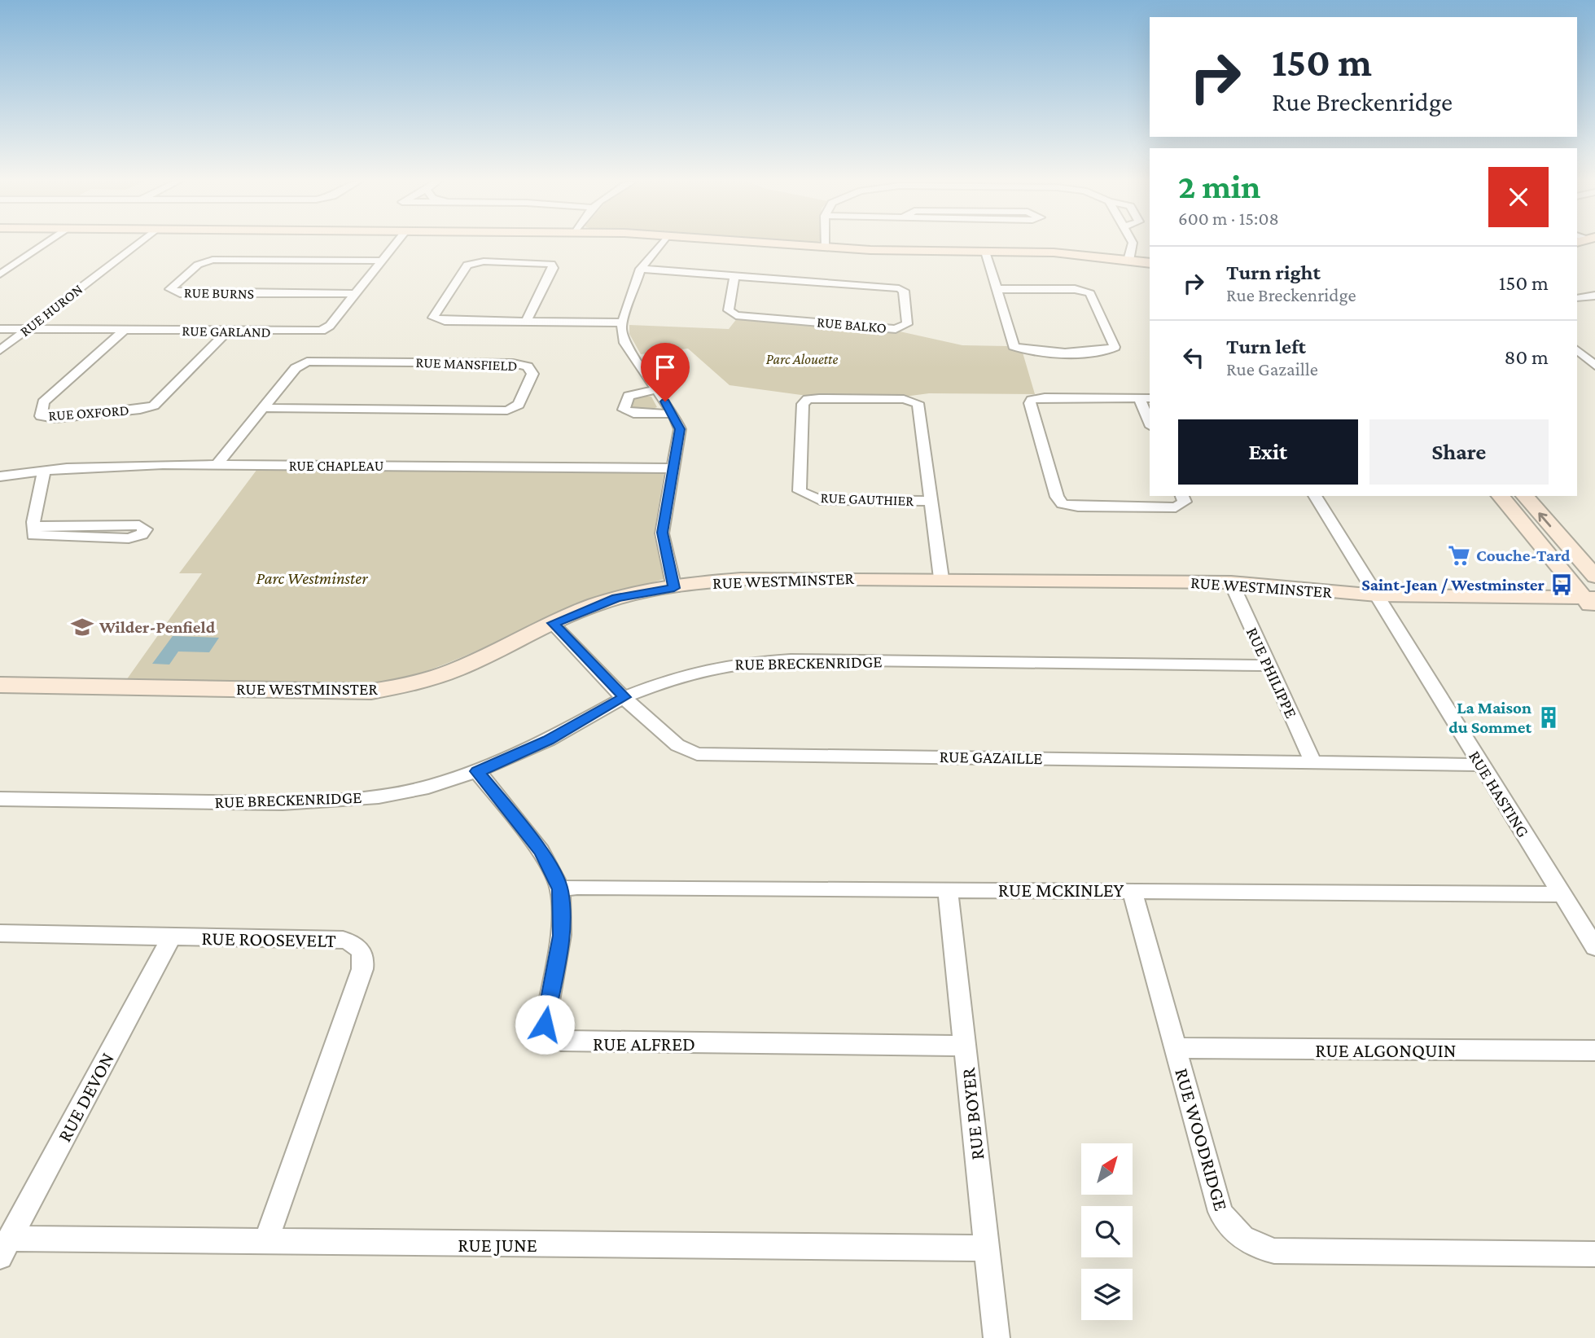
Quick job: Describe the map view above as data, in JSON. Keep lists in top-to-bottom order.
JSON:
{
  "streets": {
    "street": [
      "RUE BURNS",
      "RUE HURON",
      "RUE BALKO",
      "RUE GARLAND",
      "RUE MANSFIELD",
      "RUE OXFORD",
      "RUE CHAPLEAU",
      "RUE GAUTHIER",
      "RUE WESTMINSTER",
      "RUE BRECKENRIDGE",
      "RUE PHILIPPE",
      "RUE GAZAILLE",
      "RUE HASTING",
      "RUE MCKINLEY",
      "RUE ROOSEVELT",
      "RUE ALFRED",
      "RUE ALGONQUIN",
      "RUE DEVON",
      "RUE BOYER",
      "RUE WOODRIDGE",
      "RUE JUNE"
    ]
  },
  "crossings": [
    ["RUE BURNS", "RUE GARLAND"],
    ["RUE HURON", "RUE GARLAND"],
    ["RUE GARLAND", "RUE OXFORD"],
    ["RUE MANSFIELD", "RUE CHAPLEAU"],
    ["RUE GAUTHIER", "RUE WESTMINSTER"],
    ["RUE WESTMINSTER", "RUE PHILIPPE"],
    ["RUE WESTMINSTER", "RUE GAZAILLE"],
    ["RUE WESTMINSTER", "RUE HASTING"],
    ["RUE BRECKENRIDGE", "RUE PHILIPPE"],
    ["RUE BRECKENRIDGE", "RUE GAZAILLE"],
    ["RUE BRECKENRIDGE", "RUE ALFRED"],
    ["RUE PHILIPPE", "RUE GAZAILLE"],
    ["RUE GAZAILLE", "RUE HASTING"],
    ["RUE HASTING", "RUE MCKINLEY"],
    ["RUE MCKINLEY", "RUE ALFRED"],
    ["RUE MCKINLEY", "RUE BOYER"],
    ["RUE MCKINLEY", "RUE WOODRIDGE"],
    ["RUE ROOSEVELT", "RUE DEVON"],
    ["RUE ROOSEVELT", "RUE JUNE"],
    ["RUE ALFRED", "RUE BOYER"],
    ["RUE ALGONQUIN", "RUE WOODRIDGE"],
    ["RUE DEVON", "RUE JUNE"],
    ["RUE BOYER", "RUE JUNE"]
  ],
  "parks": ["Parc Alouette", "Parc Westminster"],
  "places": {
    "supermarket": ["Couche-Tard"],
    "bus stop": ["Saint-Jean / Westminster"],
    "school or university": ["Wilder-Penfield"],
    "building": ["La Maison du Sommet"]
  },
  "north": "top right",
  "page": {
    "turn": ["150 m", "Rue Breckenridge"],
    "heading": ["2 min", "600 m · 15:08"],
    "list": [
      {
        "name": "Turn right",
        "note": "Rue Breckenridge",
        "value": "150 m"
      },
      {
        "name": "Turn left",
        "note": "Rue Gazaille",
        "value": "80 m"
      }
    ],
    "buttons": ["Exit", "Share"]
  }
}
